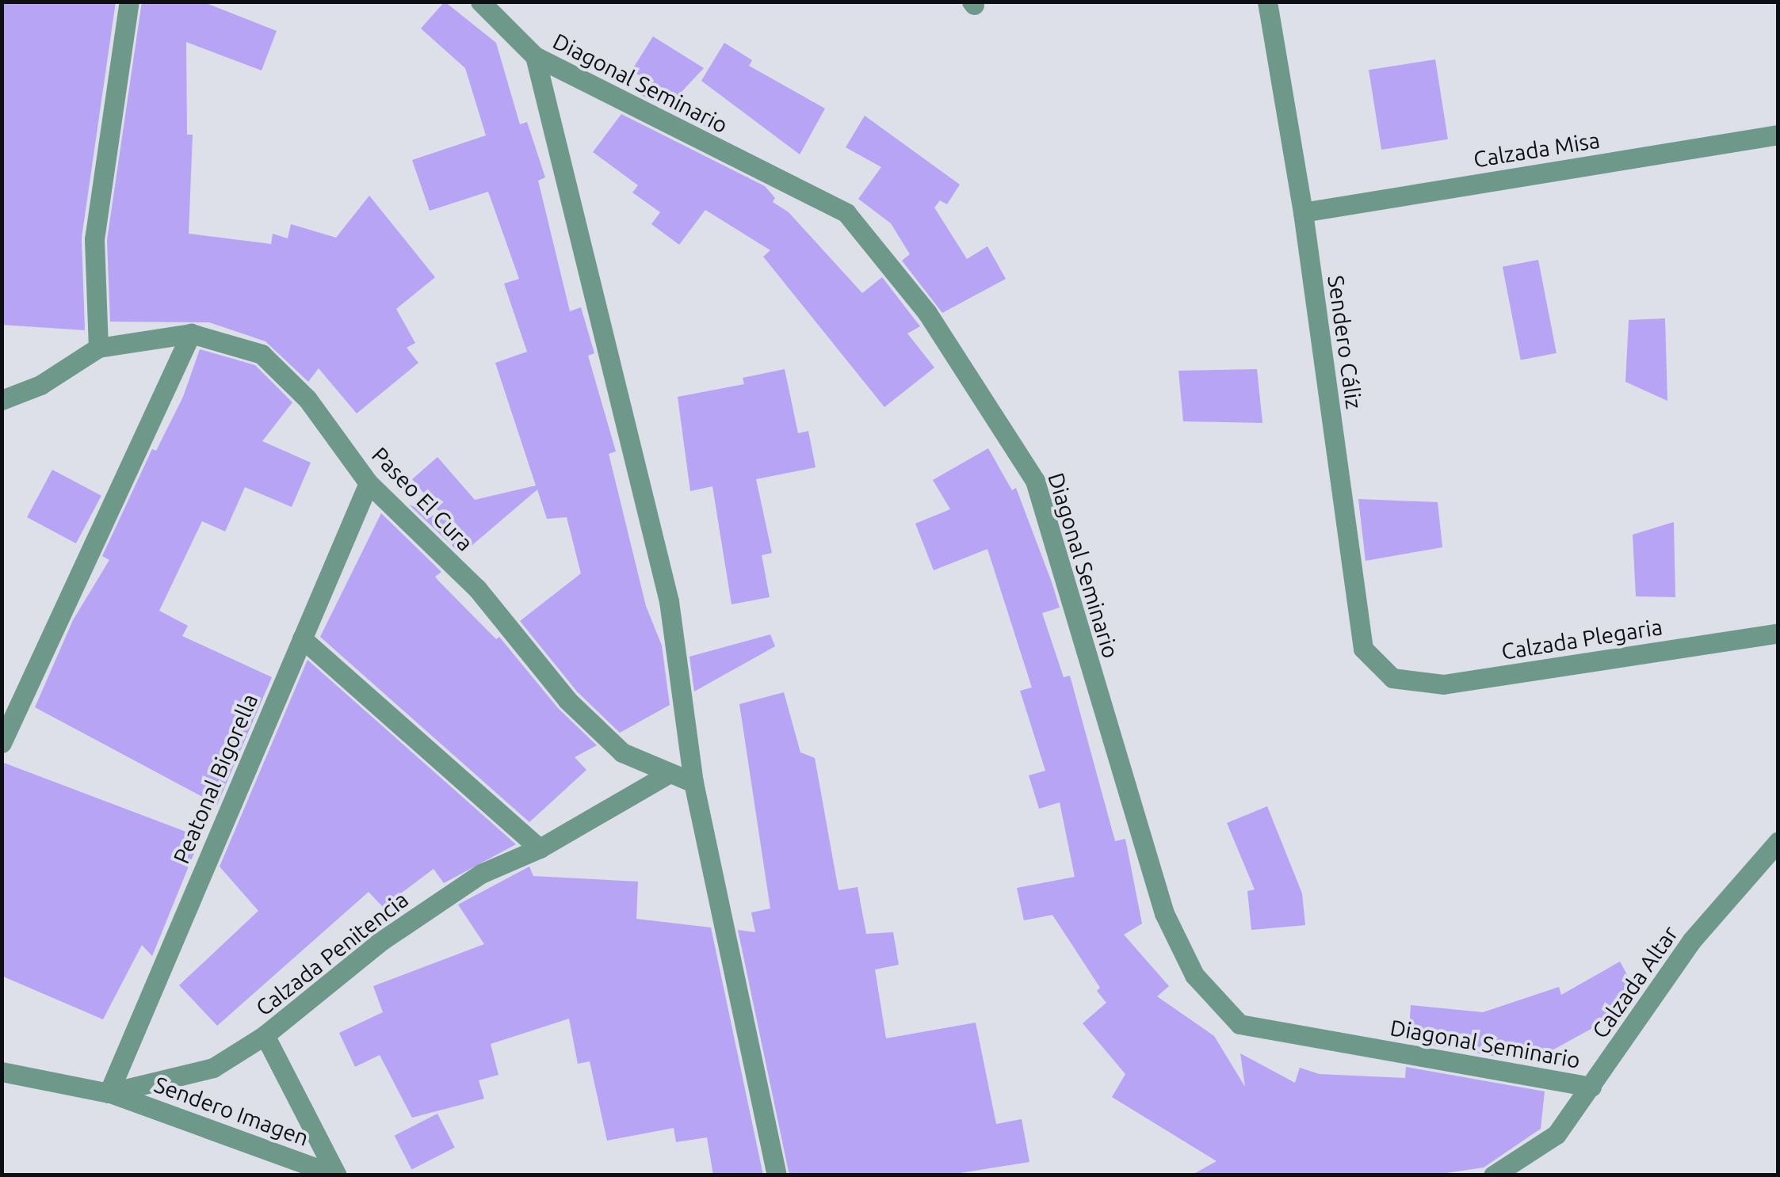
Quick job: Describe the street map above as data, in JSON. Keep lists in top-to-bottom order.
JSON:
{
  "streets": {
    "street": [
      "Diagonal Seminario",
      "Calzada Misa",
      "Sendero Cáliz",
      "Paseo El Cura",
      "Calzada Plegaria",
      "Peatonal Bigorella",
      "Calzada Penitencia",
      "Calzada Altar",
      "Sendero Imagen"
    ]
  },
  "crossings": [
    ["Diagonal Seminario", "Calzada Altar"],
    ["Calzada Misa", "Sendero Cáliz"],
    ["Sendero Cáliz", "Calzada Plegaria"],
    ["Paseo El Cura", "Peatonal Bigorella"],
    ["Paseo El Cura", "Calzada Penitencia"],
    ["Peatonal Bigorella", "Calzada Penitencia"],
    ["Peatonal Bigorella", "Sendero Imagen"],
    ["Calzada Penitencia", "Sendero Imagen"]
  ]
}
